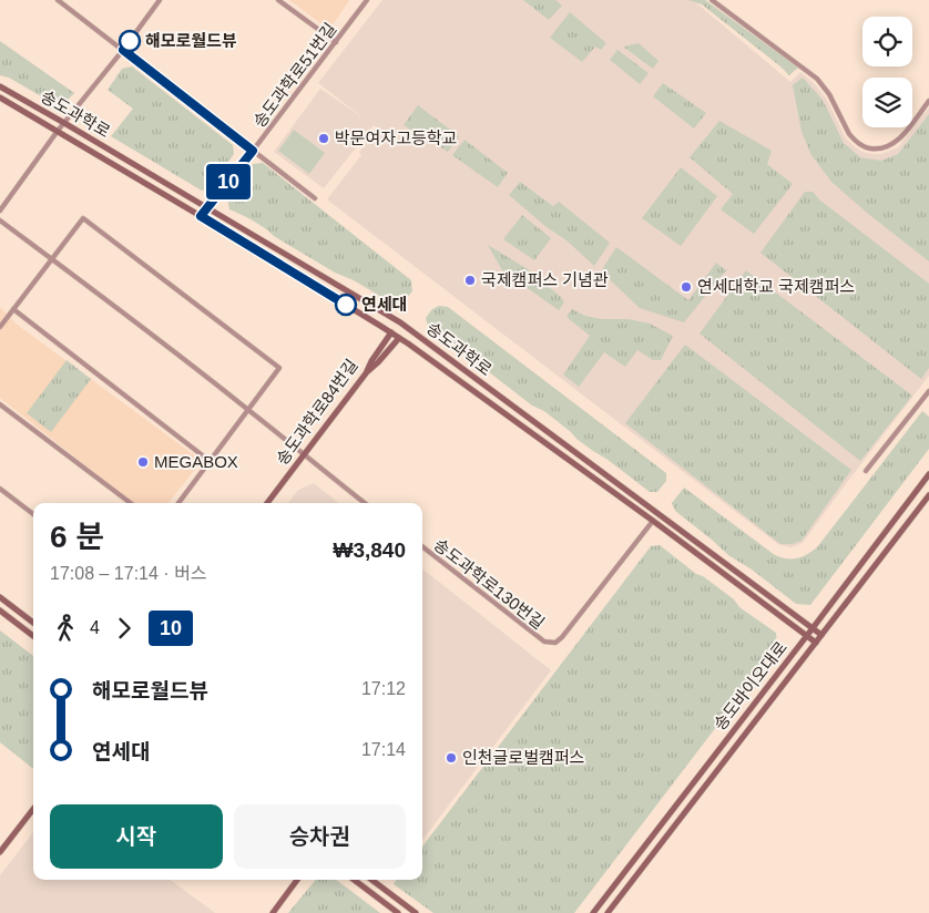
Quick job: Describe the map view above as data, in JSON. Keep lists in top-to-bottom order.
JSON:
{
  "streets": {
    "main road": ["송도과학로", "송도과학로84번길", "송도바이오대로"],
    "street": ["송도과학로51번길", "송도과학로130번길"]
  },
  "crossings": [
    ["송도과학로51번길", "송도과학로"],
    ["송도과학로", "송도과학로84번길"],
    ["송도과학로", "송도과학로130번길"],
    ["송도과학로", "송도바이오대로"]
  ],
  "places": [
    "해모로월드뷰",
    "박문여자고등학교",
    "국제캠퍼스 기념관",
    "연세대학교 국제캠퍼스",
    "연세대",
    "MEGABOX",
    "인천글로벌캠퍼스"
  ],
  "lines": ["bus line 10"],
  "page": {
    "on_map": "10",
    "heading": ["6 분", "17:08 – 17:14 · 버스", "₩3,840"],
    "legs": ["4", "10"],
    "list": [
      {
        "name": "해모로월드뷰",
        "value": "17:12"
      },
      {
        "name": "연세대",
        "value": "17:14"
      }
    ],
    "buttons": ["시작", "승차권"]
  }
}
